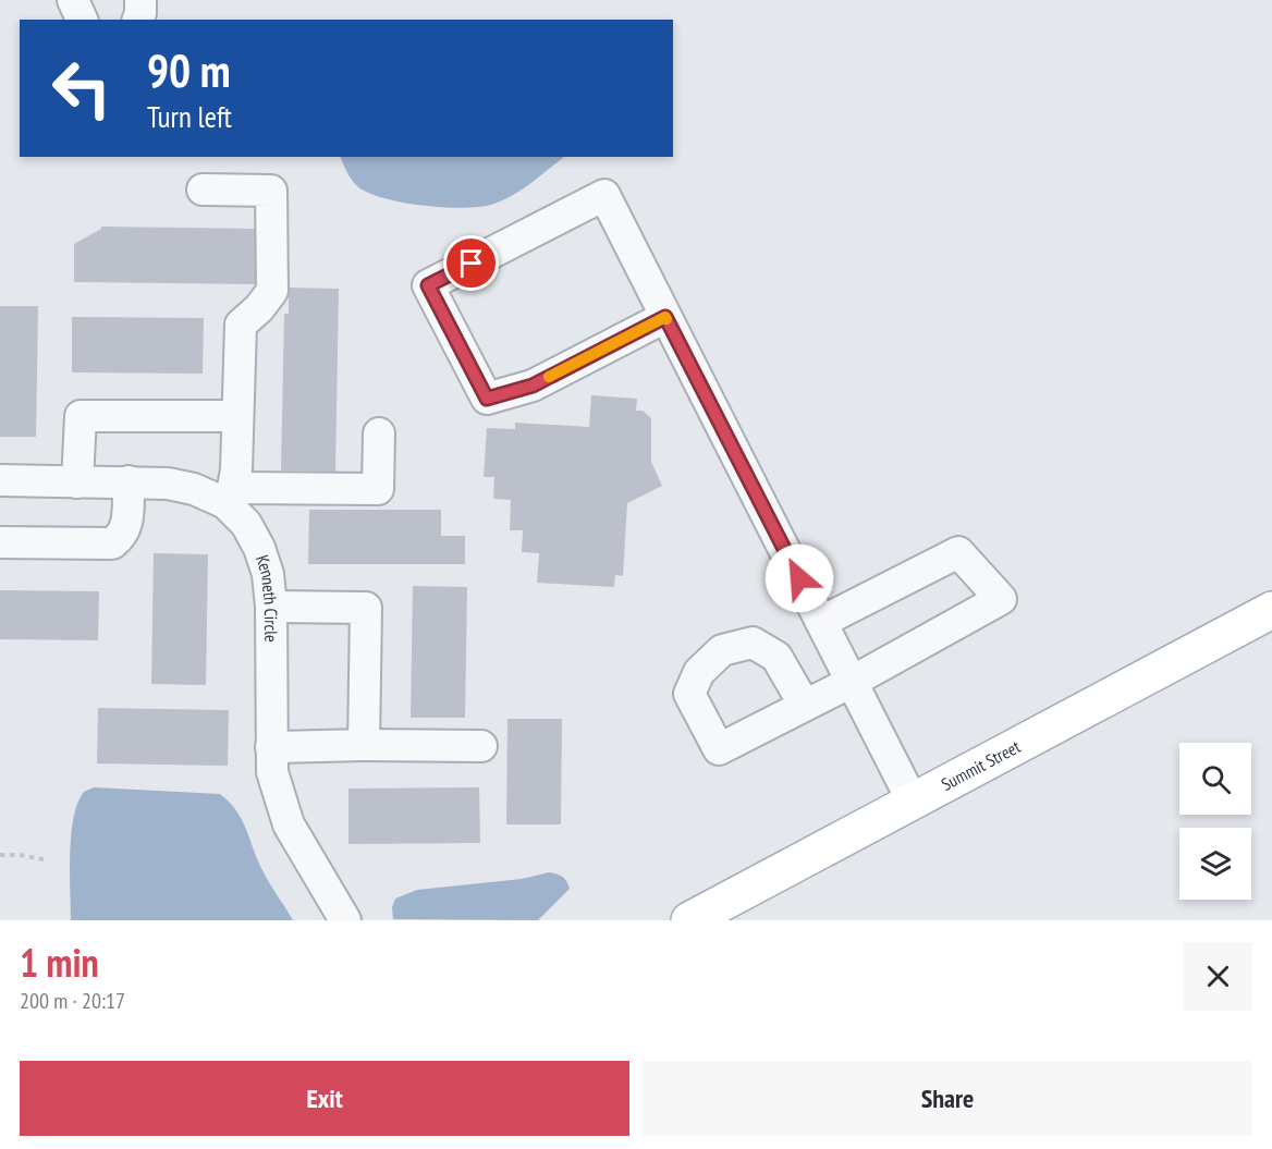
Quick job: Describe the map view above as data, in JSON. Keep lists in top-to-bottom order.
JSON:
{
  "streets": {
    "main road": ["Summit Street"],
    "street": ["Kenneth Circle"]
  },
  "page": {
    "turn": ["90 m", "Turn left"],
    "heading": ["1 min", "200 m · 20:17"],
    "buttons": ["Exit", "Share"]
  }
}
